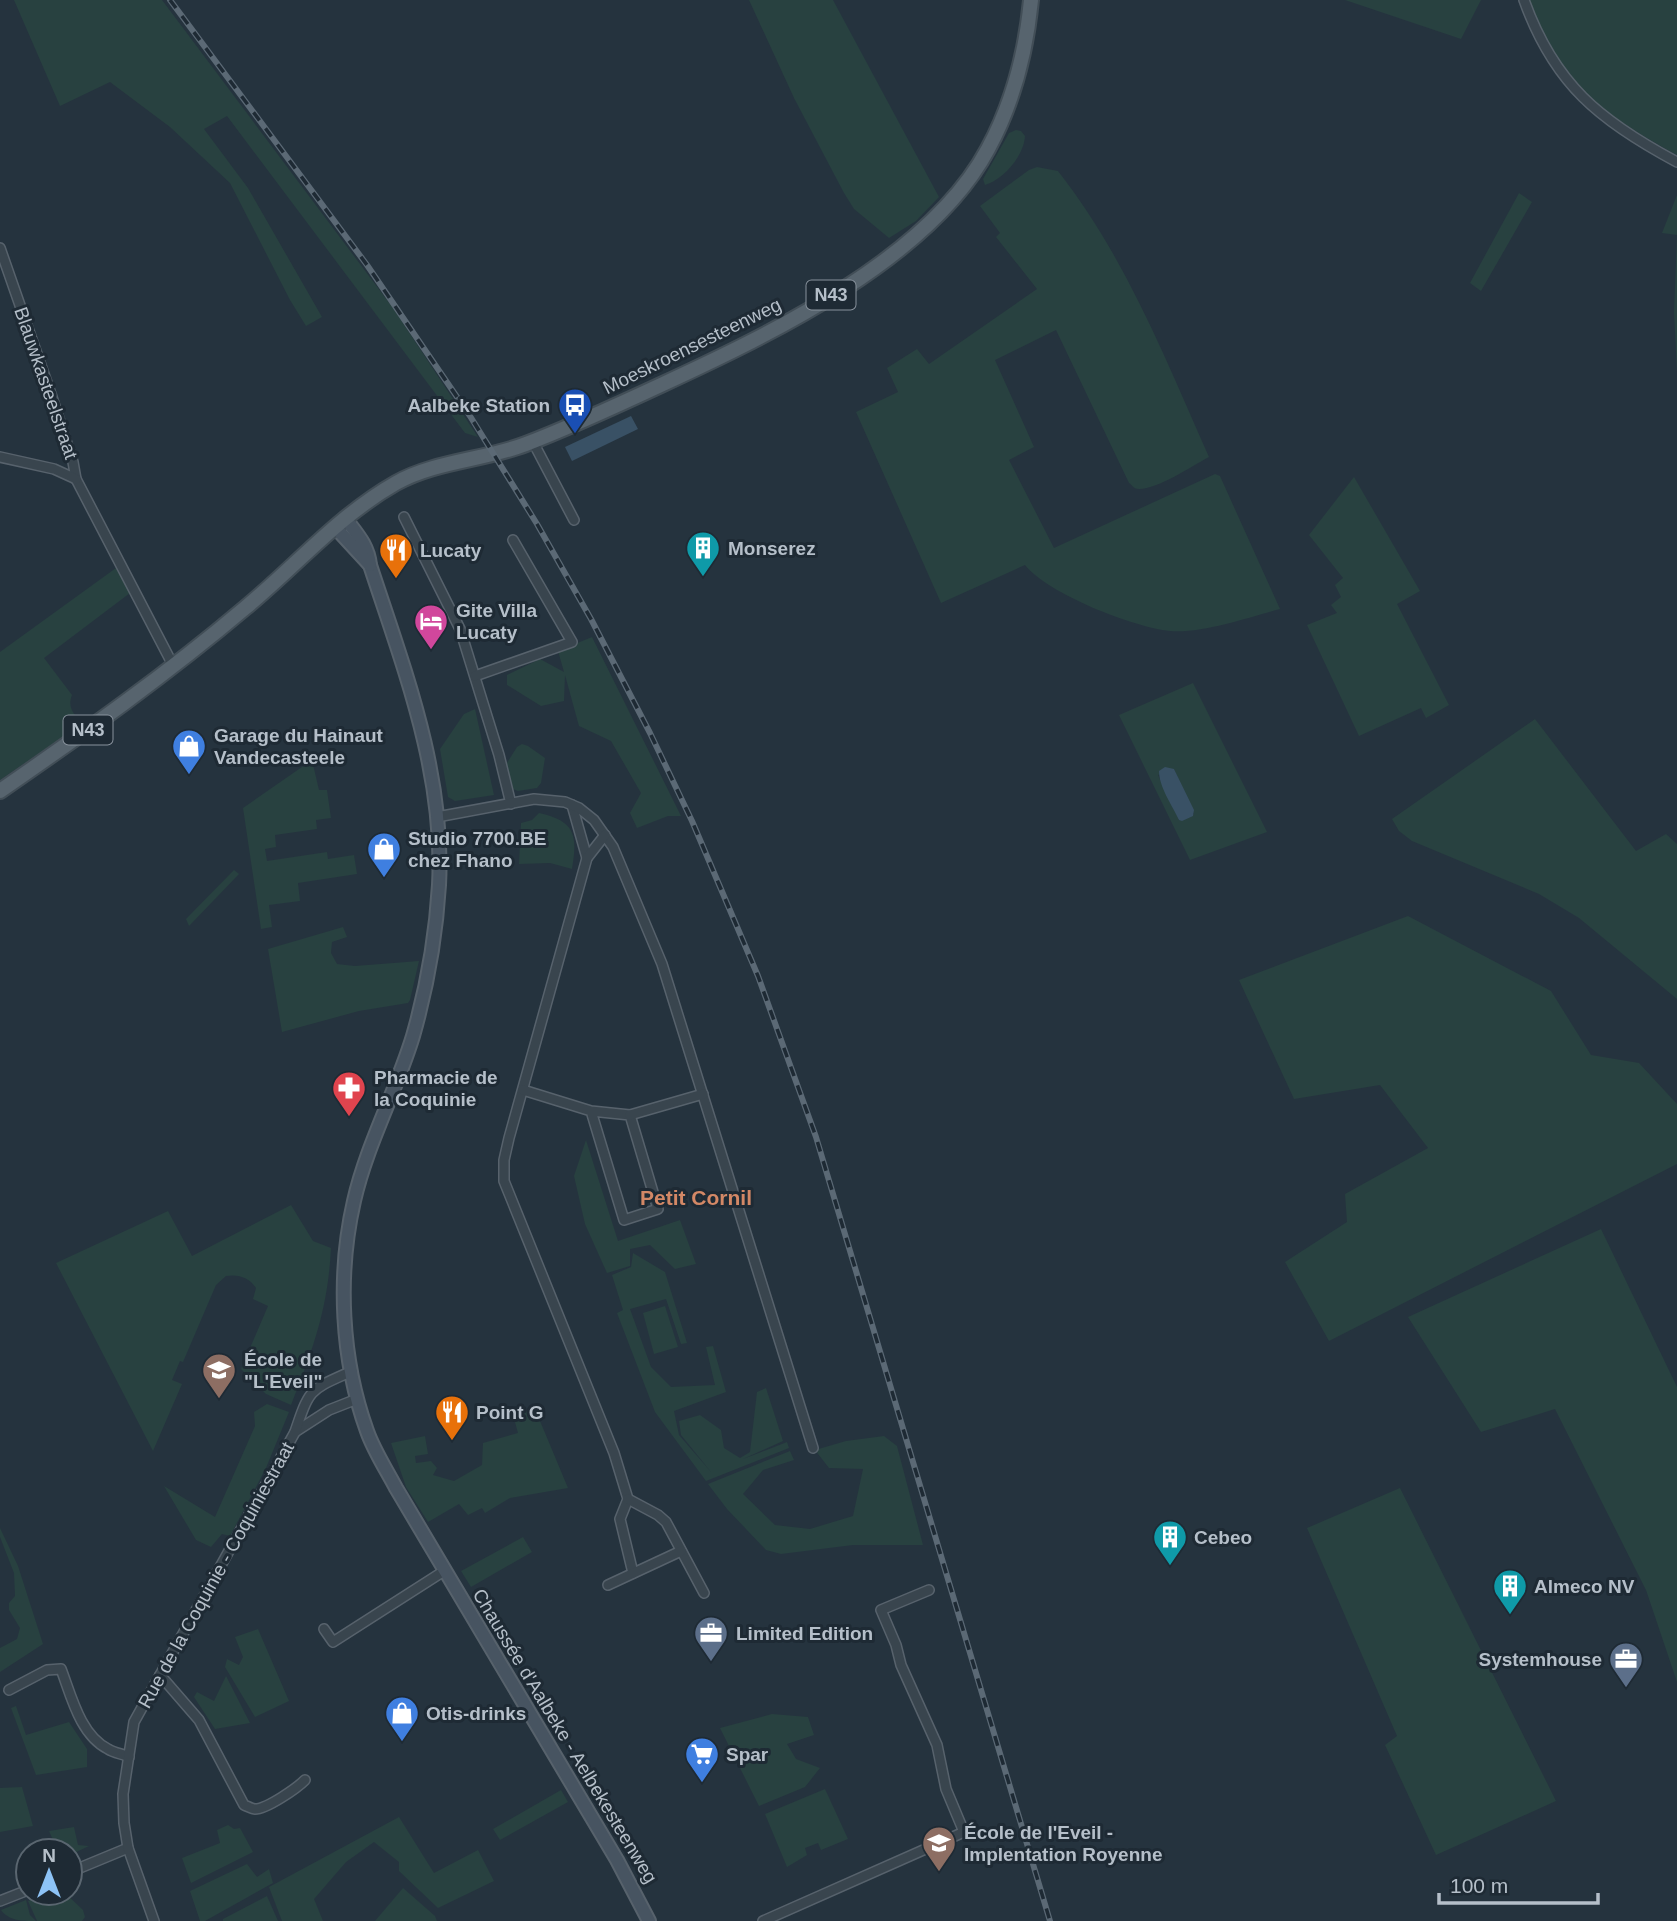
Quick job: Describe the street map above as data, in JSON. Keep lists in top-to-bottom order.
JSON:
{
  "streets": {
    "main road": ["N43", "Moeskroensesteenweg", "Chaussée d'Aalbeke - Aelbekesteenweg"],
    "street": ["Blauwkasteelstraat", "Rue de la Coquinie - Coquiniestraat"]
  },
  "crossings": [
    ["N43", "Moeskroensesteenweg"],
    ["N43", "Blauwkasteelstraat"],
    ["N43", "Chaussée d'Aalbeke - Aelbekesteenweg"],
    ["Moeskroensesteenweg", "Chaussée d'Aalbeke - Aelbekesteenweg"],
    ["Rue de la Coquinie - Coquiniestraat", "Chaussée d'Aalbeke - Aelbekesteenweg"]
  ],
  "districts": ["Petit Cornil"],
  "places": {
    "bus stop": ["Aalbeke Station"],
    "building": ["Monserez", "Cebeo", "Almeco NV"],
    "restaurant": ["Lucaty", "Point G"],
    "hotel": ["Gite Villa Lucaty"],
    "shop": ["Garage du Hainaut Vandecasteele", "Studio 7700.BE chez Fhano", "Otis-drinks"],
    "pharmacy": ["Pharmacie de la Coquinie"],
    "school or university": ["École de \"L'Eveil\"", "École de l'Eveil - Implentation Royenne"],
    "office": ["Limited Edition", "Systemhouse"],
    "supermarket": ["Spar"]
  },
  "scale_bar": "100 m",
  "north": "top"
}
